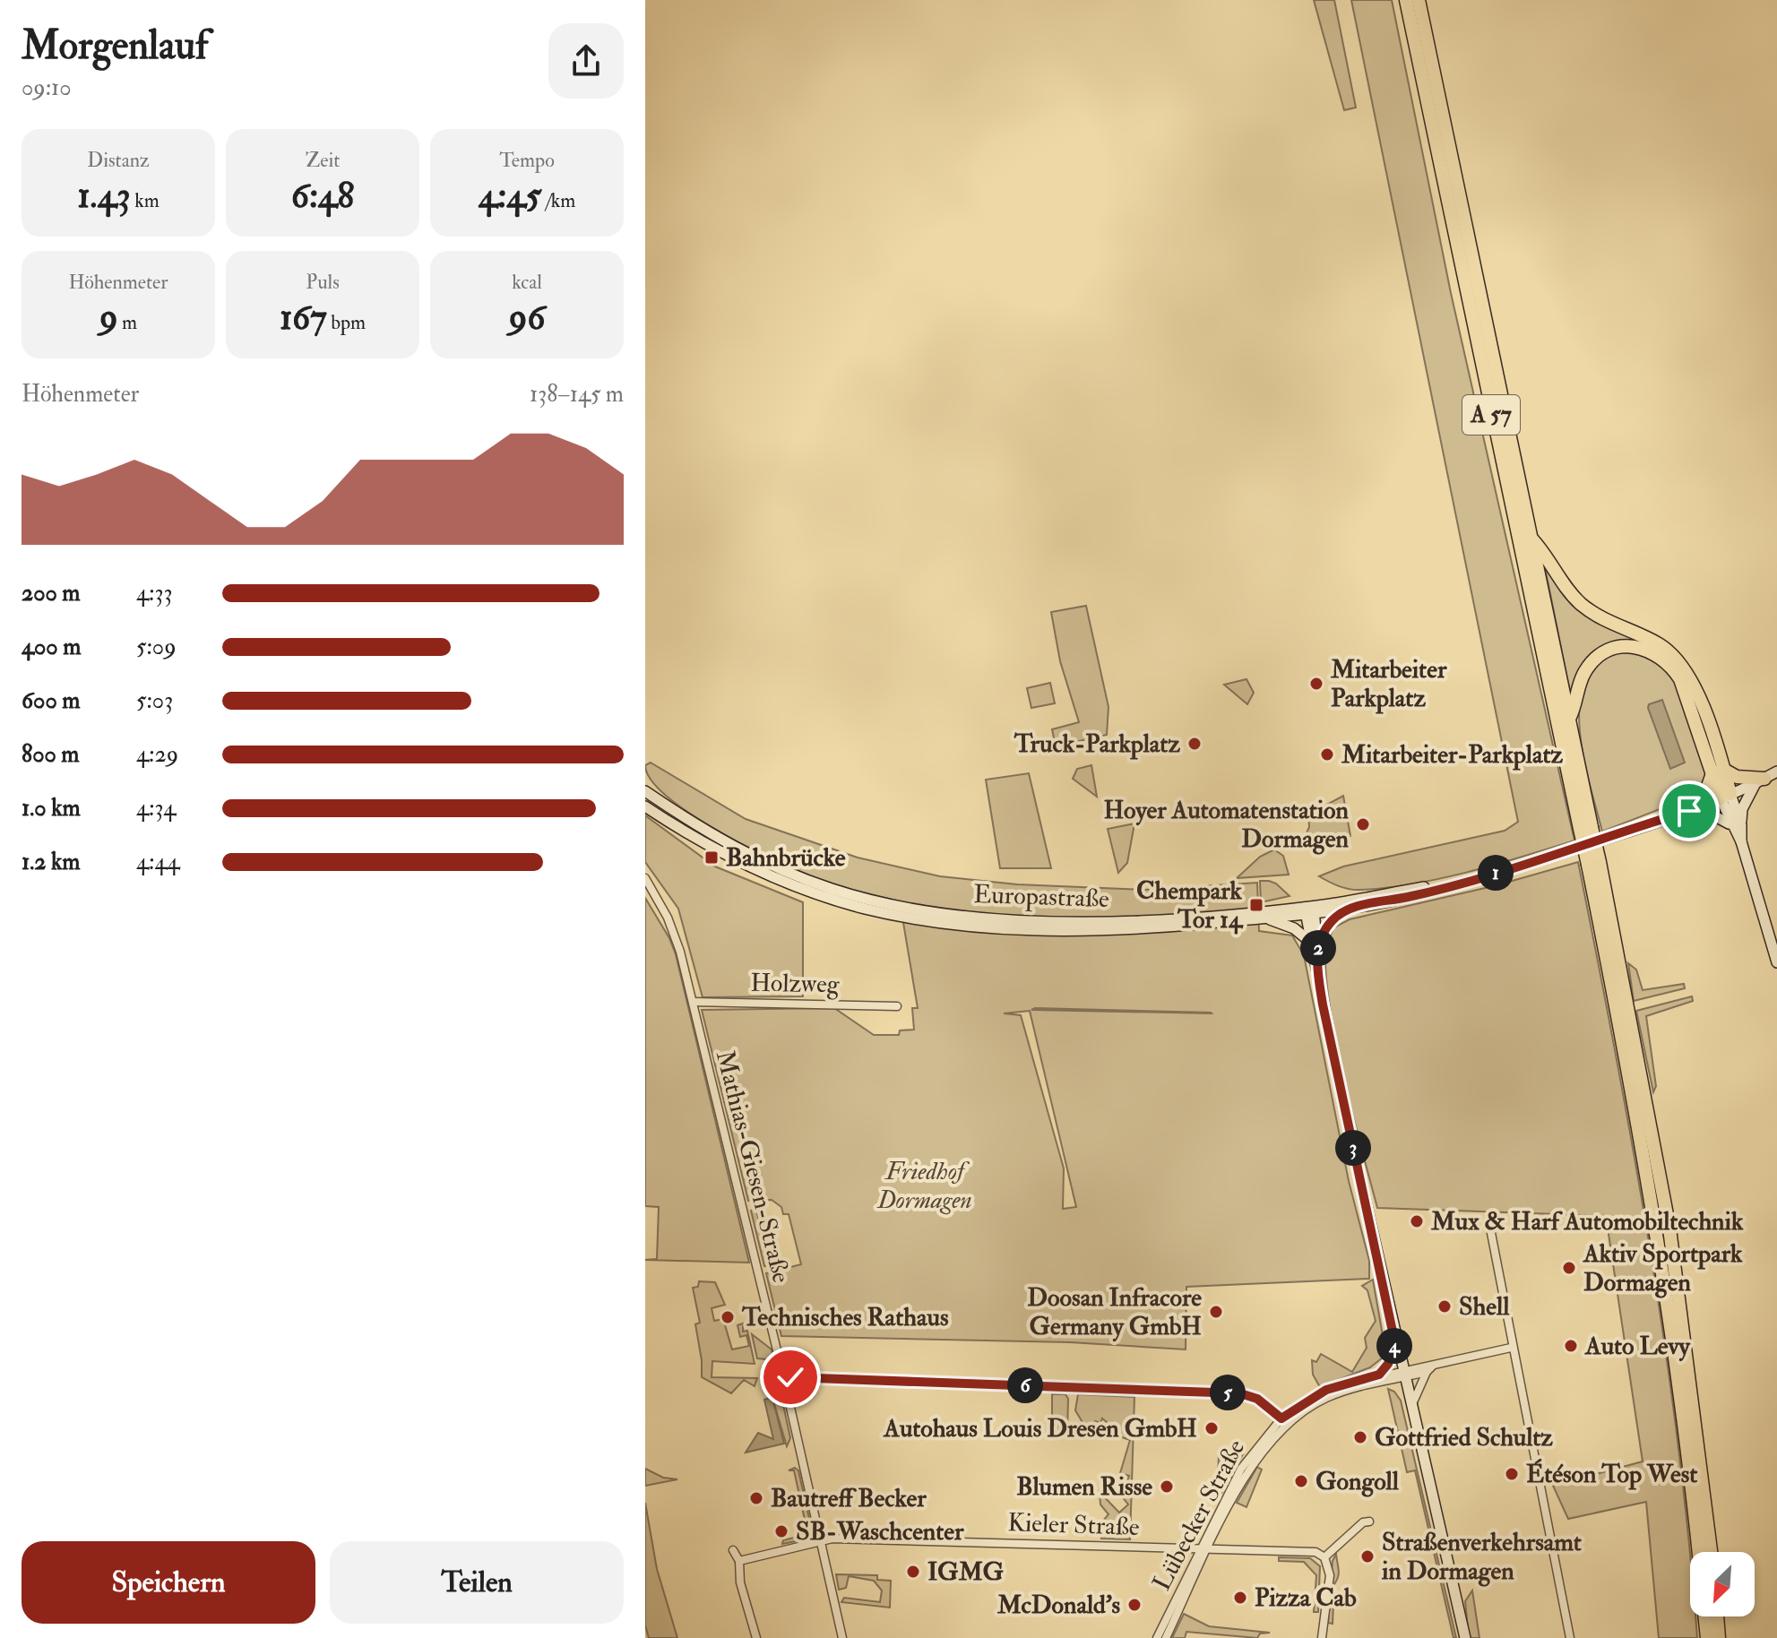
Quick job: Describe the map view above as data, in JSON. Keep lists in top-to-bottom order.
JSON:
{
  "streets": {
    "highway": ["A 57"],
    "main road": ["Europastraße"],
    "street": [
      "Holzweg",
      "Mathias-Giesen-Straße",
      "Lübecker Straße",
      "Kieler Straße"
    ]
  },
  "crossings": [
    ["Holzweg", "Mathias-Giesen-Straße"],
    ["Mathias-Giesen-Straße", "Kieler Straße"],
    ["Lübecker Straße", "Kieler Straße"]
  ],
  "parks": ["Friedhof Dormagen"],
  "places": {
    "other": [
      "Mitarbeiter Parkplatz",
      "Truck-Parkplatz",
      "Mitarbeiter-Parkplatz",
      "Hoyer Automatenstation Dormagen",
      "Mux & Harf Automobiltechnik",
      "Aktiv Sportpark Dormagen",
      "Shell",
      "Doosan Infracore Germany GmbH",
      "Technisches Rathaus",
      "Auto Levy",
      "Autohaus Louis Dresen GmbH",
      "Gottfried Schultz",
      "Étéson Top West",
      "Gongoll",
      "Blumen Risse",
      "Bautreff Becker",
      "SB-Waschcenter",
      "Straßenverkehrsamt in Dormagen",
      "IGMG",
      "Pizza Cab",
      "McDonald's"
    ],
    "transit": ["Bahnbrücke", "Chempark Tor 14"]
  },
  "north": "bottom left",
  "page": {
    "heading": ["Morgenlauf", "09:10"],
    "stats": [
      ["Distanz", "1.43 km"],
      ["Zeit", "6:48"],
      ["Tempo", "4:45 /km"],
      ["Höhenmeter", "9 m"],
      ["Puls", "167 bpm"],
      ["kcal", "96"]
    ],
    "chart": ["Höhenmeter", "138–145 m"],
    "list": [
      {
        "name": "200 m",
        "note": "4:33"
      },
      {
        "name": "400 m",
        "note": "5:09"
      },
      {
        "name": "600 m",
        "note": "5:03"
      },
      {
        "name": "800 m",
        "note": "4:29"
      },
      {
        "name": "1.0 km",
        "note": "4:34"
      },
      {
        "name": "1.2 km",
        "note": "4:44"
      }
    ],
    "pins": [
      "1",
      "2",
      "3",
      "4",
      "6",
      "5"
    ],
    "buttons": ["Speichern", "Teilen"]
  }
}
